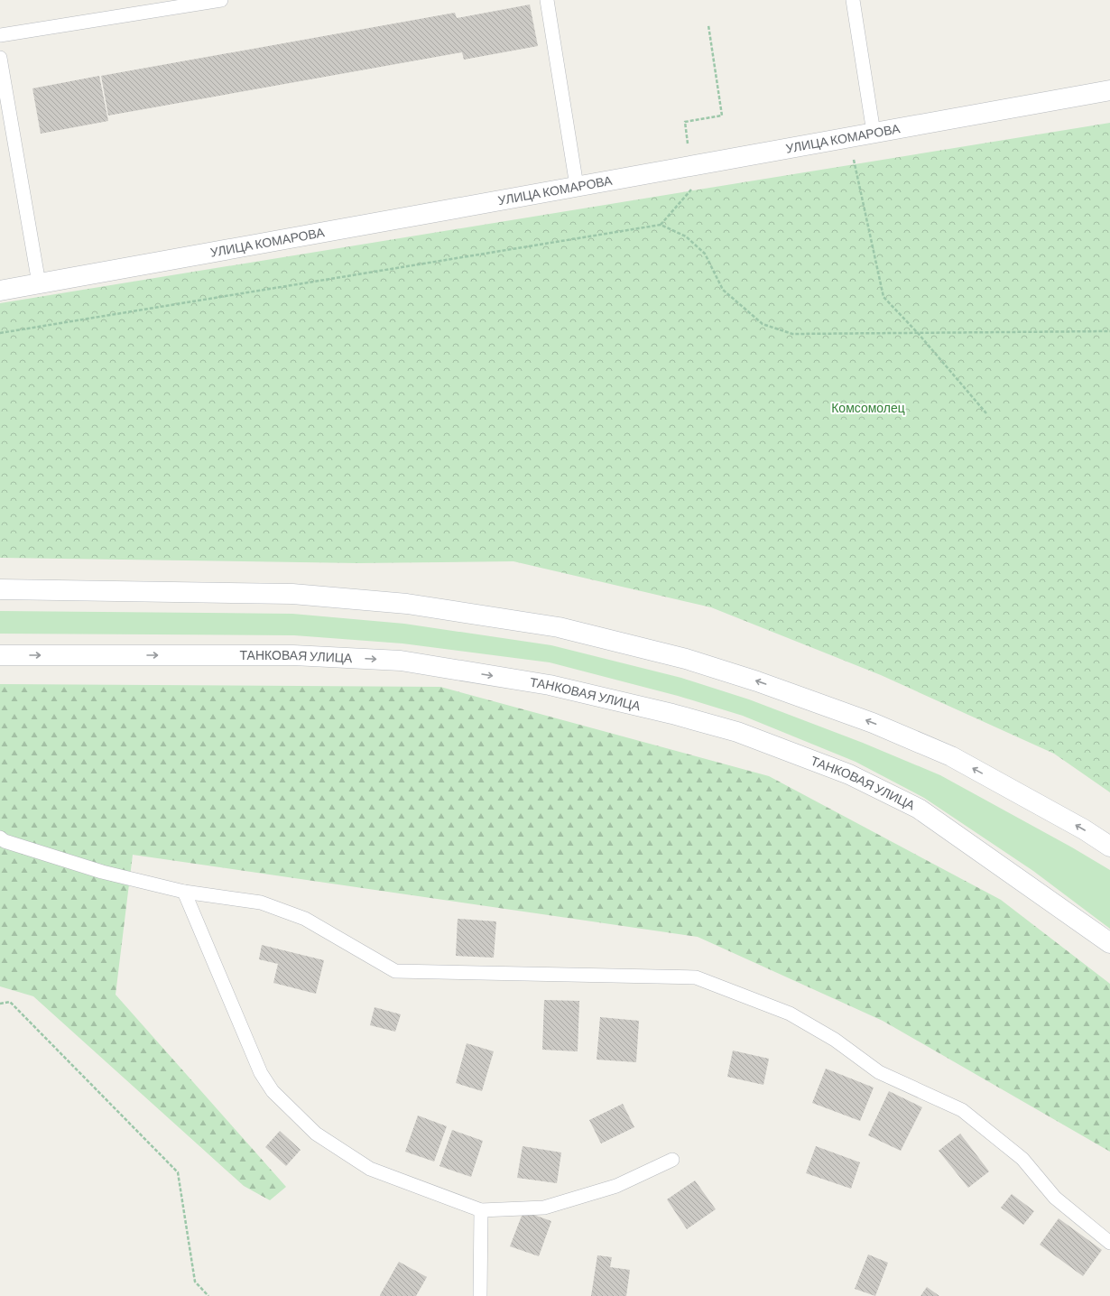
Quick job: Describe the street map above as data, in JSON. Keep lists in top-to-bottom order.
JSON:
{
  "streets": {
    "main road": ["УЛИЦА КОМАРОВА", "ТАНКОВАЯ УЛИЦА"]
  },
  "parks": ["Комсомолец"]
}
